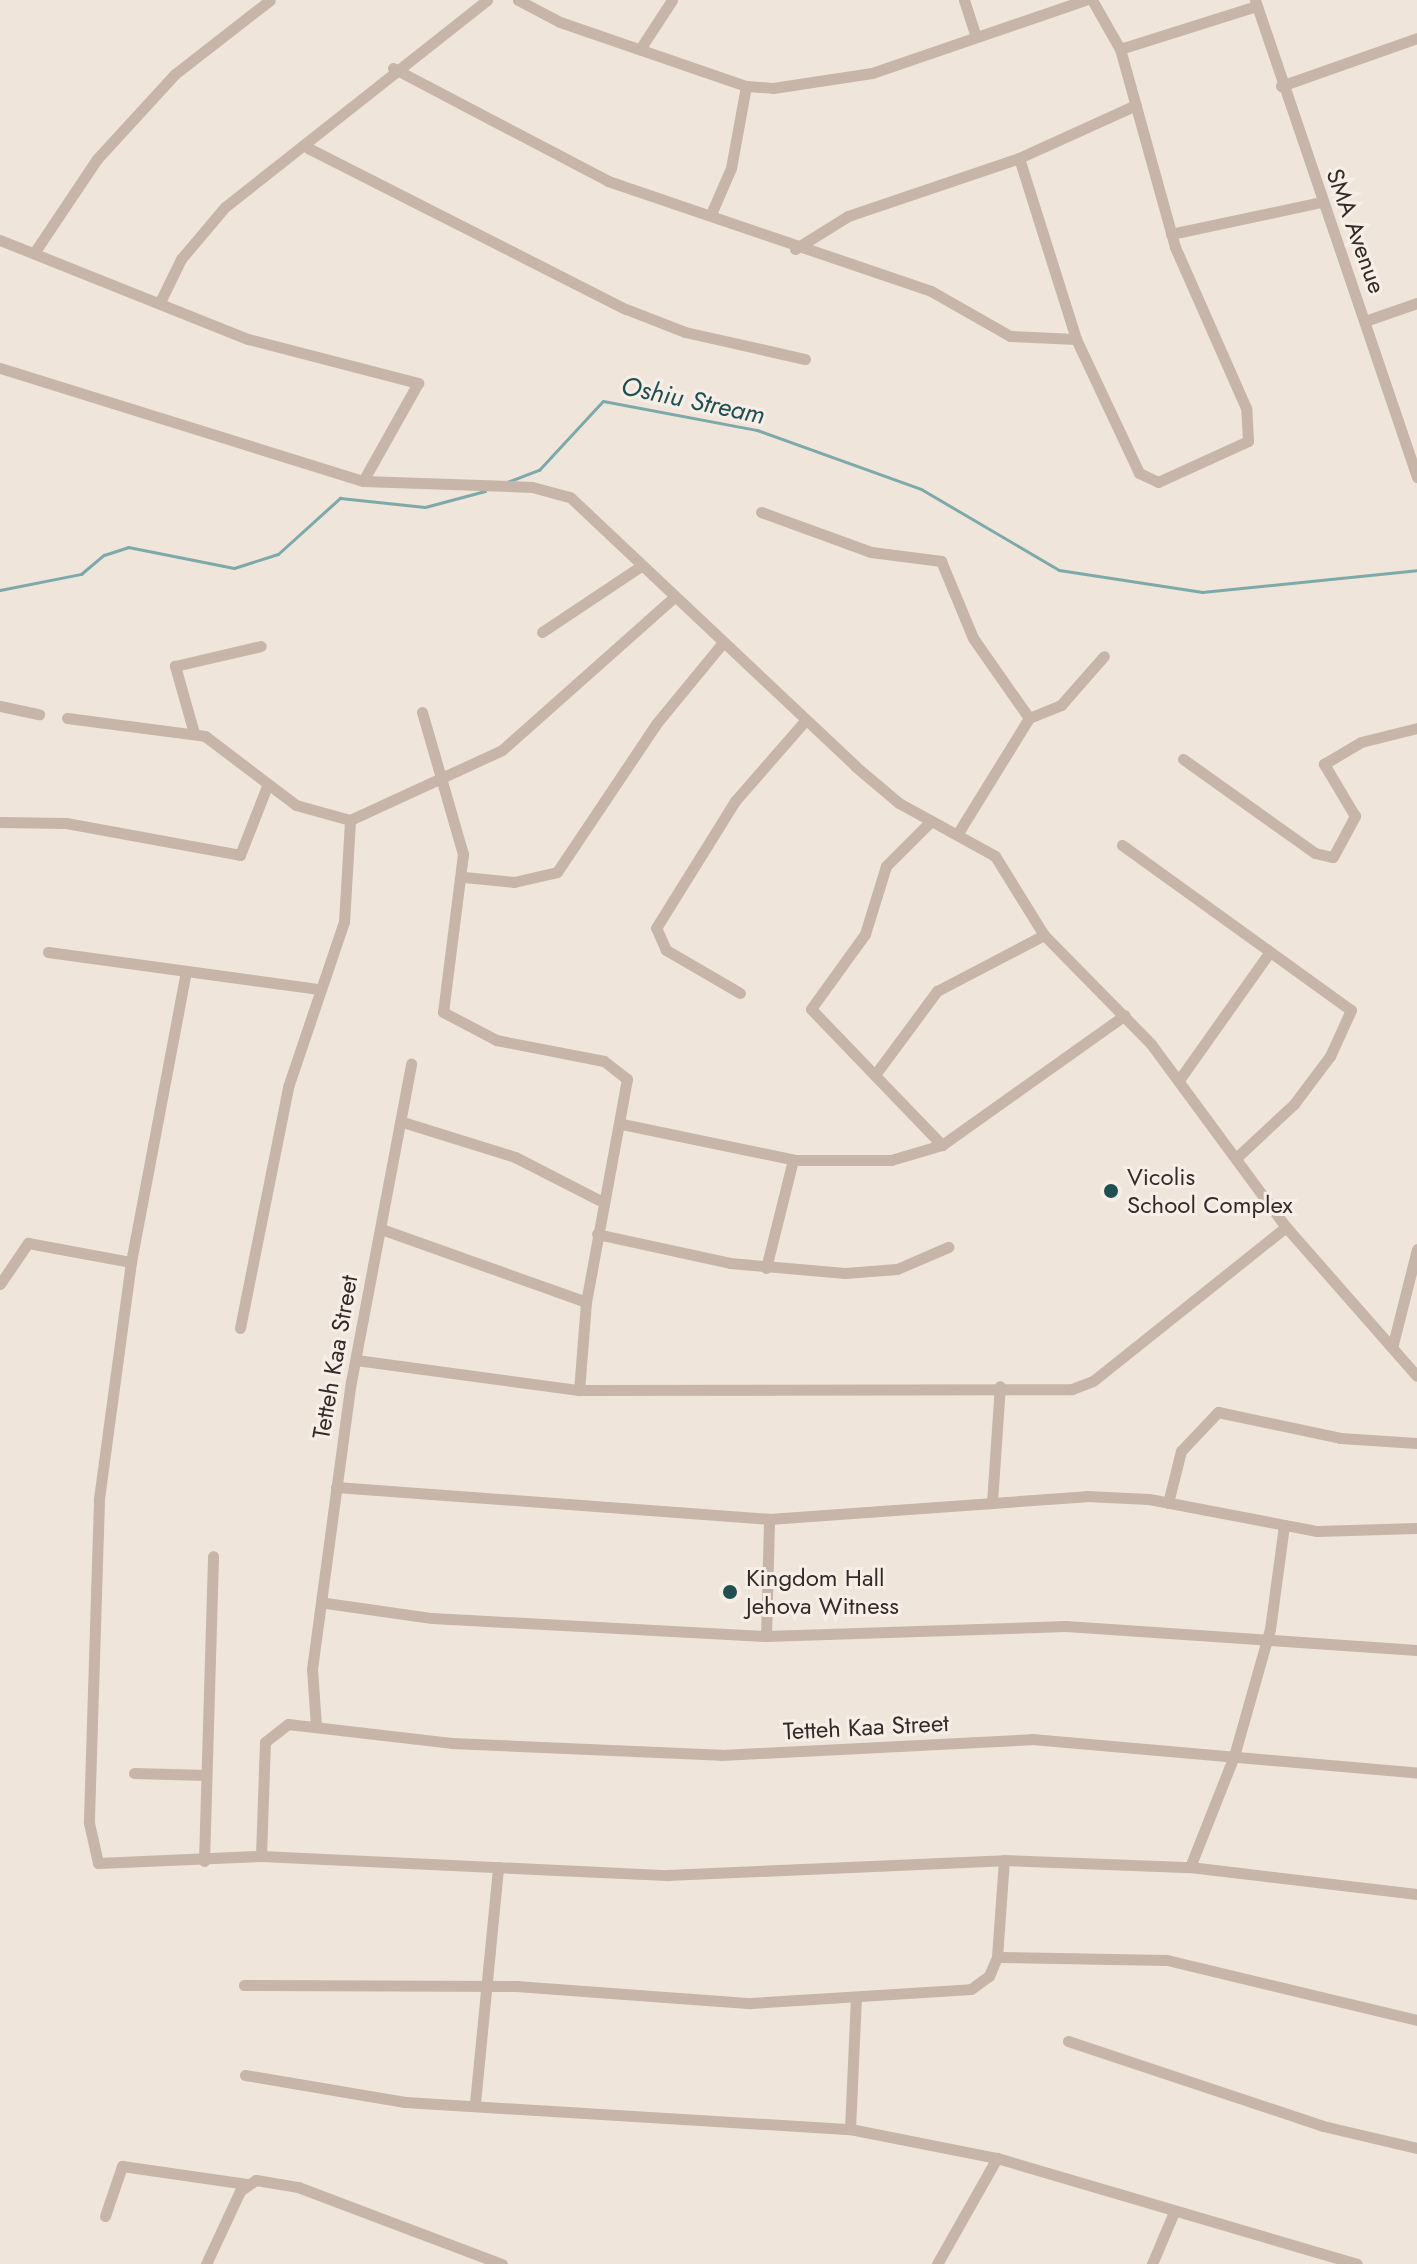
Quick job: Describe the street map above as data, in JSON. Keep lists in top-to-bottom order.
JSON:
{
  "streets": {
    "street": ["SMA Avenue", "Tetteh Kaa Street"]
  },
  "water": ["Oshiu Stream"],
  "places": ["Vicolis School Complex", "Kingdom Hall Jehova Witness"]
}
